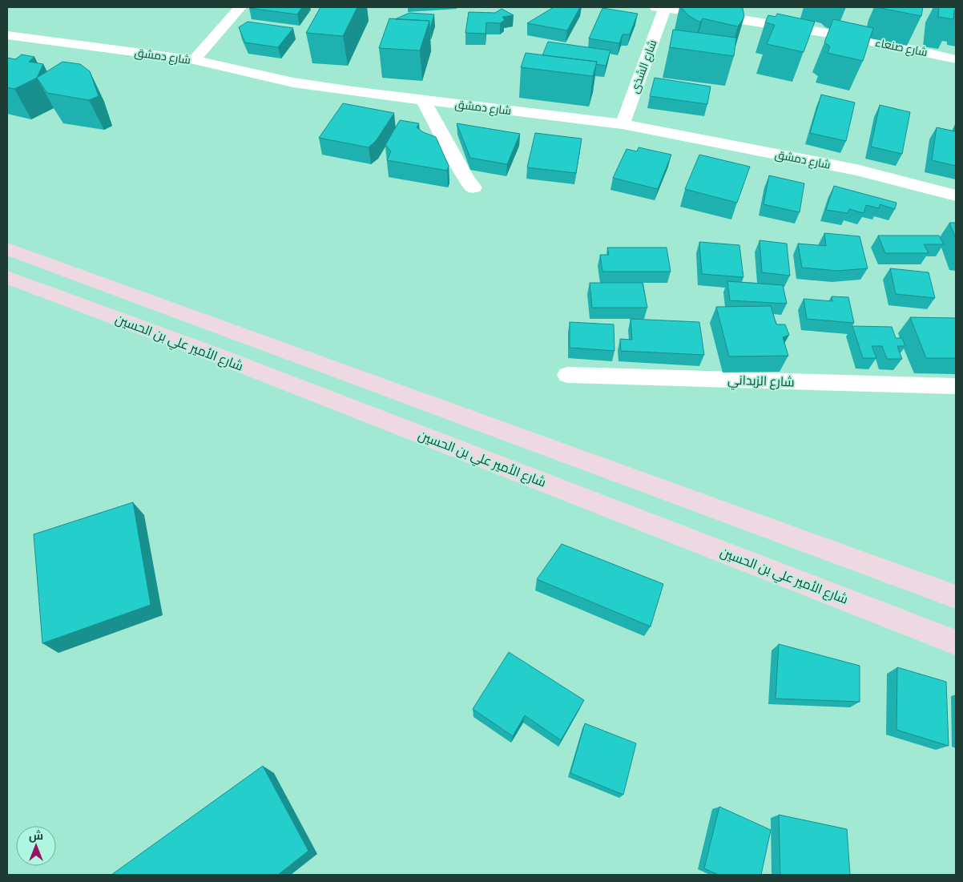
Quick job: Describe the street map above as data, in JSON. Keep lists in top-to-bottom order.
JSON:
{
  "streets": {
    "main road": ["شارع الأمير علي بن الحسين"],
    "street": [
      "شارع صنعاء",
      "شارع دمشق",
      "شارع الشذى",
      "شارع الزبداني"
    ]
  },
  "crossings": [
    ["شارع صنعاء", "شارع الشذى"],
    ["شارع دمشق", "شارع الشذى"]
  ],
  "north": "top"
}
